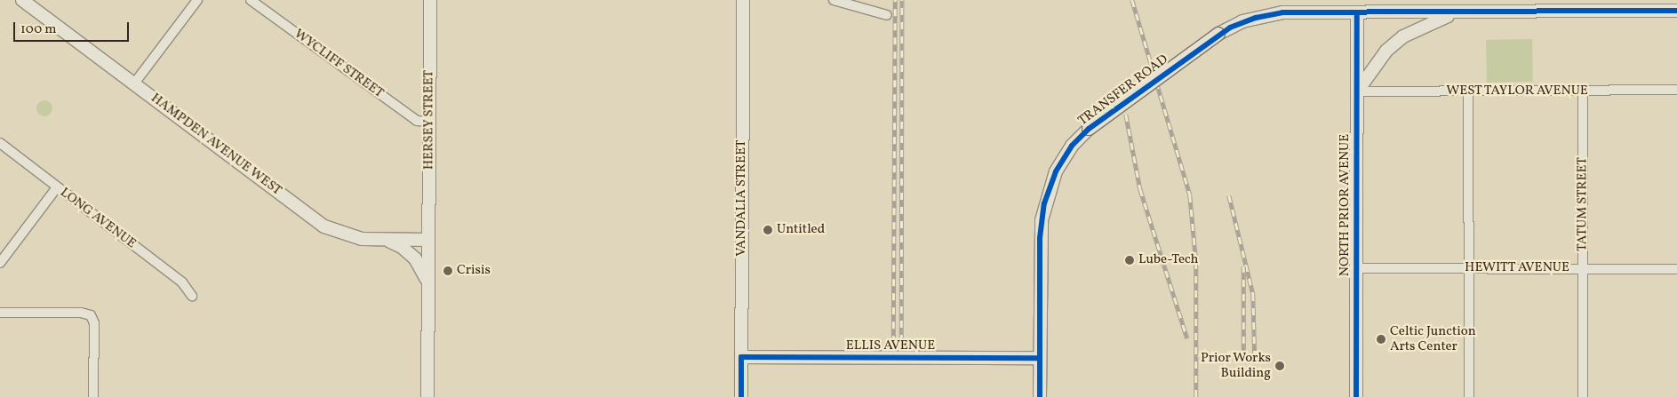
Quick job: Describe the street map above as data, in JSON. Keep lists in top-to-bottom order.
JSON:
{
  "streets": {
    "street": [
      "WYCLIFF STREET",
      "TRANSFER ROAD",
      "WEST TAYLOR AVENUE",
      "HERSEY STREET",
      "HAMPDEN AVENUE WEST",
      "VANDALIA STREET",
      "TATUM STREET",
      "NORTH PRIOR AVENUE",
      "LONG AVENUE",
      "HEWITT AVENUE",
      "ELLIS AVENUE"
    ]
  },
  "crossings": [
    ["WYCLIFF STREET", "HERSEY STREET"],
    ["TRANSFER ROAD", "NORTH PRIOR AVENUE"],
    ["TRANSFER ROAD", "ELLIS AVENUE"],
    ["WEST TAYLOR AVENUE", "TATUM STREET"],
    ["WEST TAYLOR AVENUE", "NORTH PRIOR AVENUE"],
    ["HERSEY STREET", "HAMPDEN AVENUE WEST"],
    ["VANDALIA STREET", "ELLIS AVENUE"],
    ["TATUM STREET", "HEWITT AVENUE"],
    ["NORTH PRIOR AVENUE", "HEWITT AVENUE"]
  ],
  "places": [
    "Untitled",
    "Lube-Tech",
    "Crisis",
    "Celtic Junction Arts Center",
    "Prior Works Building"
  ],
  "scale_bar": "100 m"
}
